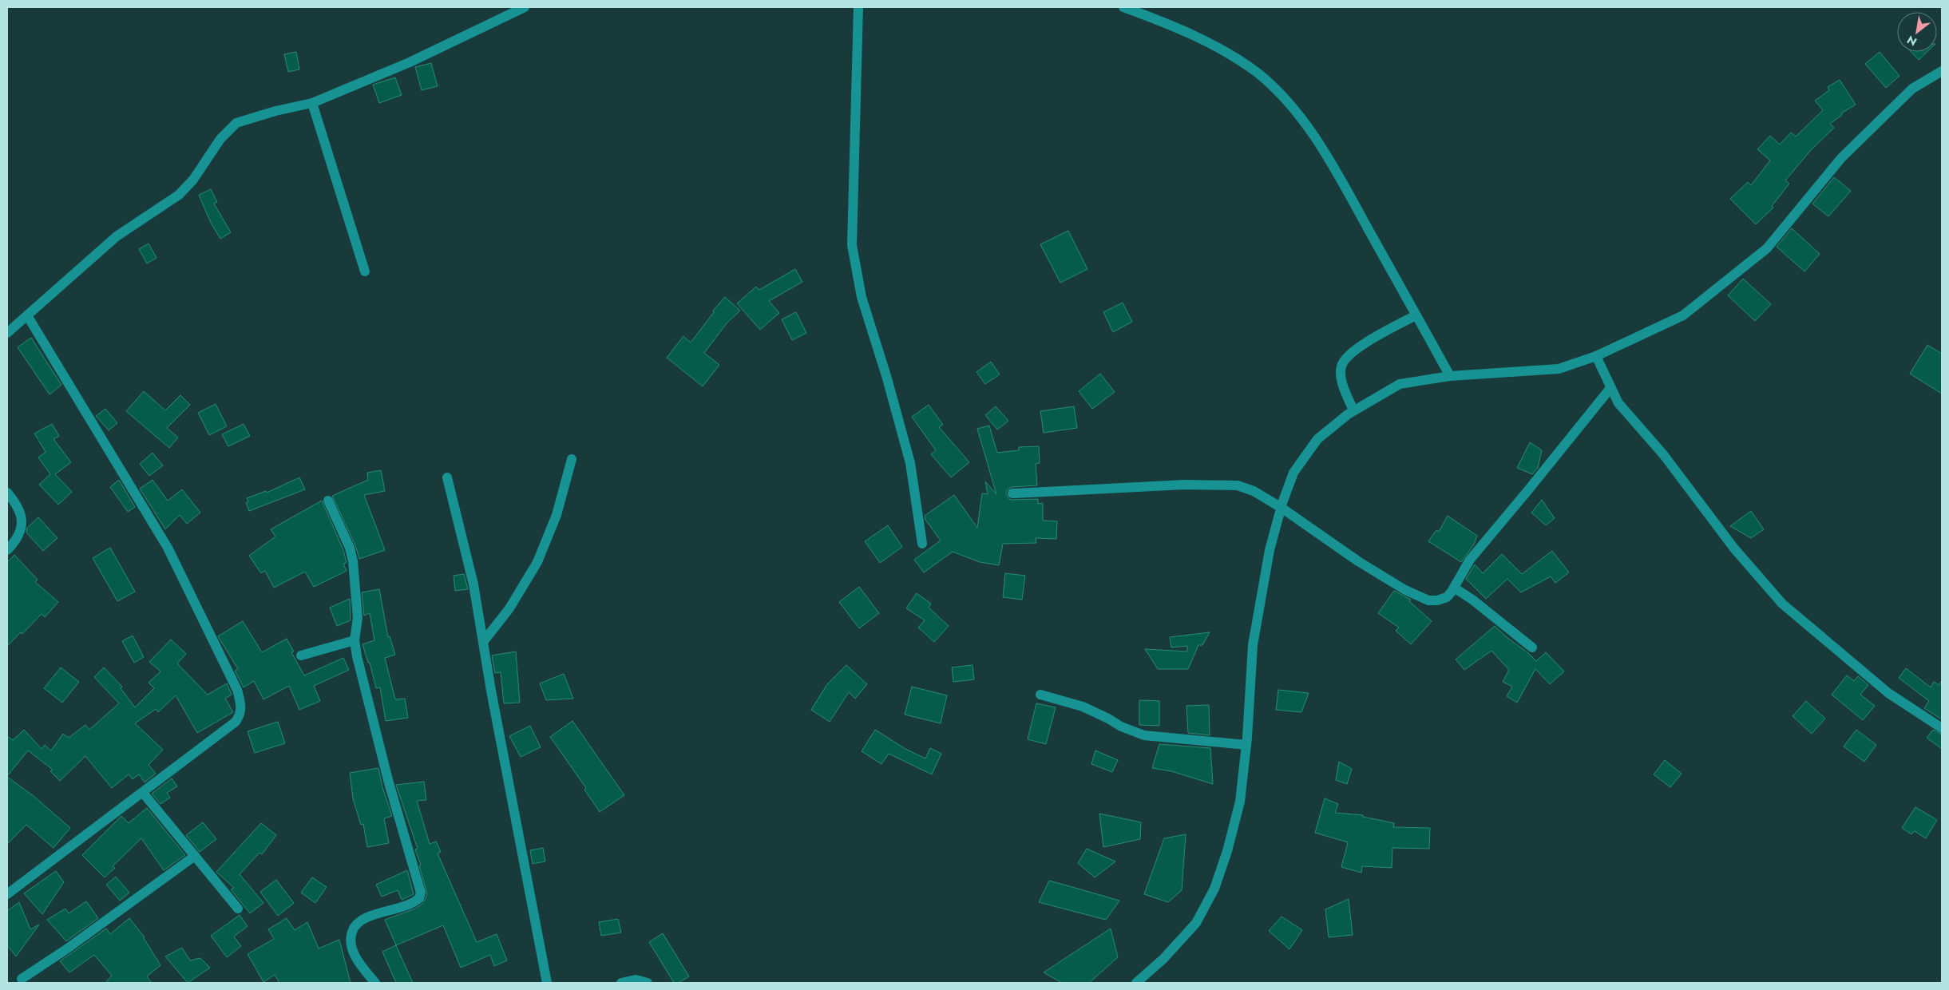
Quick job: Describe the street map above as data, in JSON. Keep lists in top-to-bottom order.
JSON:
{
  "north": "bottom left"
}
